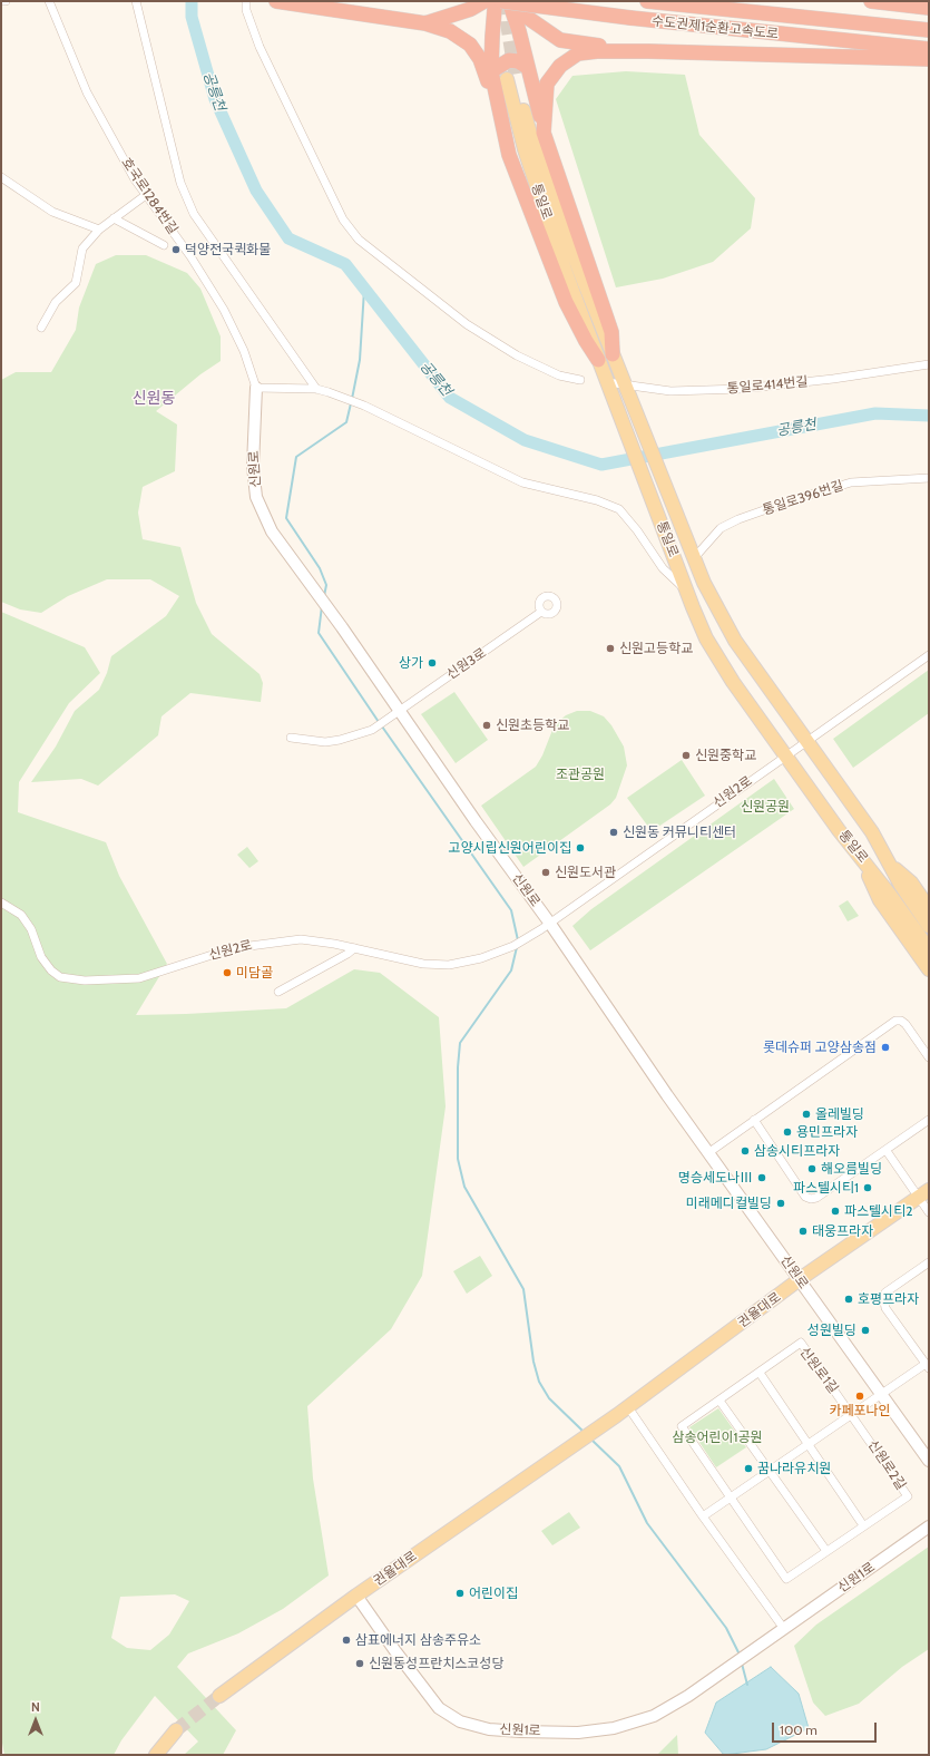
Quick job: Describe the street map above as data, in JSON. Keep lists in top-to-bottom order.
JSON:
{
  "streets": {
    "highway": ["수도권제1순환고속도로"],
    "main road": ["통일로", "권율대로"],
    "street": [
      "호국로1284번길",
      "통일로414번길",
      "신원로",
      "통일로396번길",
      "신원3로",
      "신원2로",
      "신원로1길",
      "신원로2길",
      "신원1로"
    ]
  },
  "crossings": [
    ["호국로1284번길", "신원로"],
    ["통일로", "통일로414번길"],
    ["통일로", "통일로396번길"],
    ["통일로", "신원2로"],
    ["신원로", "신원3로"],
    ["신원로", "신원2로"],
    ["신원로", "권율대로"],
    ["권율대로", "신원1로"],
    ["신원로1길", "신원로2길"]
  ],
  "districts": ["신원동"],
  "water": ["공릉천"],
  "parks": ["조관공원", "신원공원", "삼송어린이1공원"],
  "places": [
    "덕양전국퀵화물",
    "신원고등학교",
    "상가",
    "신원초등학교",
    "신원중학교",
    "신원동 커뮤니티센터",
    "고양시립신원어린이집",
    "신원도서관",
    "미담골",
    "롯데슈퍼 고양삼송점",
    "올레빌딩",
    "용민프라자",
    "삼송시티프라자",
    "해오름빌딩",
    "명승세도나Ⅲ",
    "파스텔시티1",
    "미래메디컬빌딩",
    "파스텔시티2",
    "태웅프라자",
    "호평프라자",
    "성원빌딩",
    "카페포나인",
    "꿈나라유치원",
    "어린이집",
    "삼표에너지 삼송주유소",
    "신원동성프란치스코성당"
  ],
  "scale_bar": "100 m",
  "north": "top"
}
